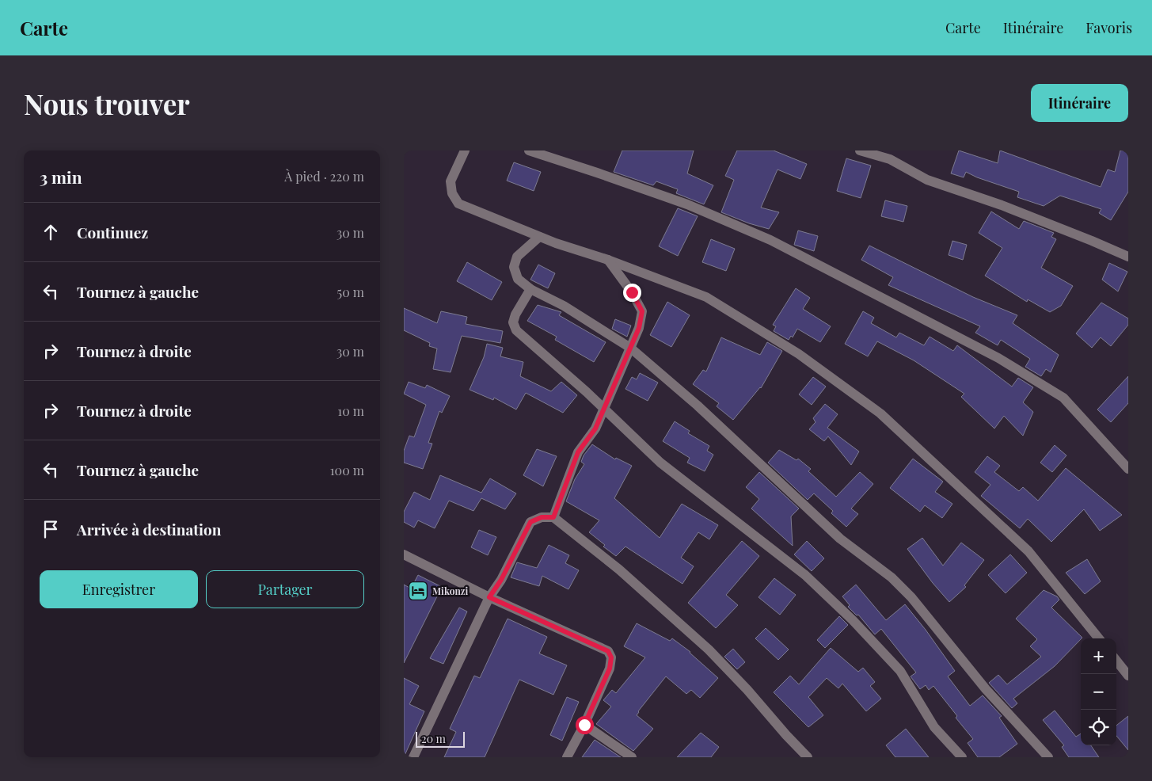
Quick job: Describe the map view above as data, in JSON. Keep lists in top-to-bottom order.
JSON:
{
  "places": {
    "hotel": ["Mikonzi"]
  },
  "scale_bar": "20 m",
  "page": {
    "header": "Carte",
    "nav": ["Carte", "Itinéraire", "Favoris"],
    "buttons": [
      "Itinéraire",
      ["Enregistrer", "Partager"]
    ],
    "title": "Nous trouver",
    "heading": ["3 min", "À pied · 220 m"],
    "list": [
      ["Continuez", "30 m"],
      ["Tournez à gauche", "50 m"],
      ["Tournez à droite", "30 m"],
      ["Tournez à droite", "10 m"],
      ["Tournez à gauche", "100 m"],
      "Arrivée à destination"
    ],
    "map_buttons": ["+", "−"],
    "scale": "20 m"
  }
}
